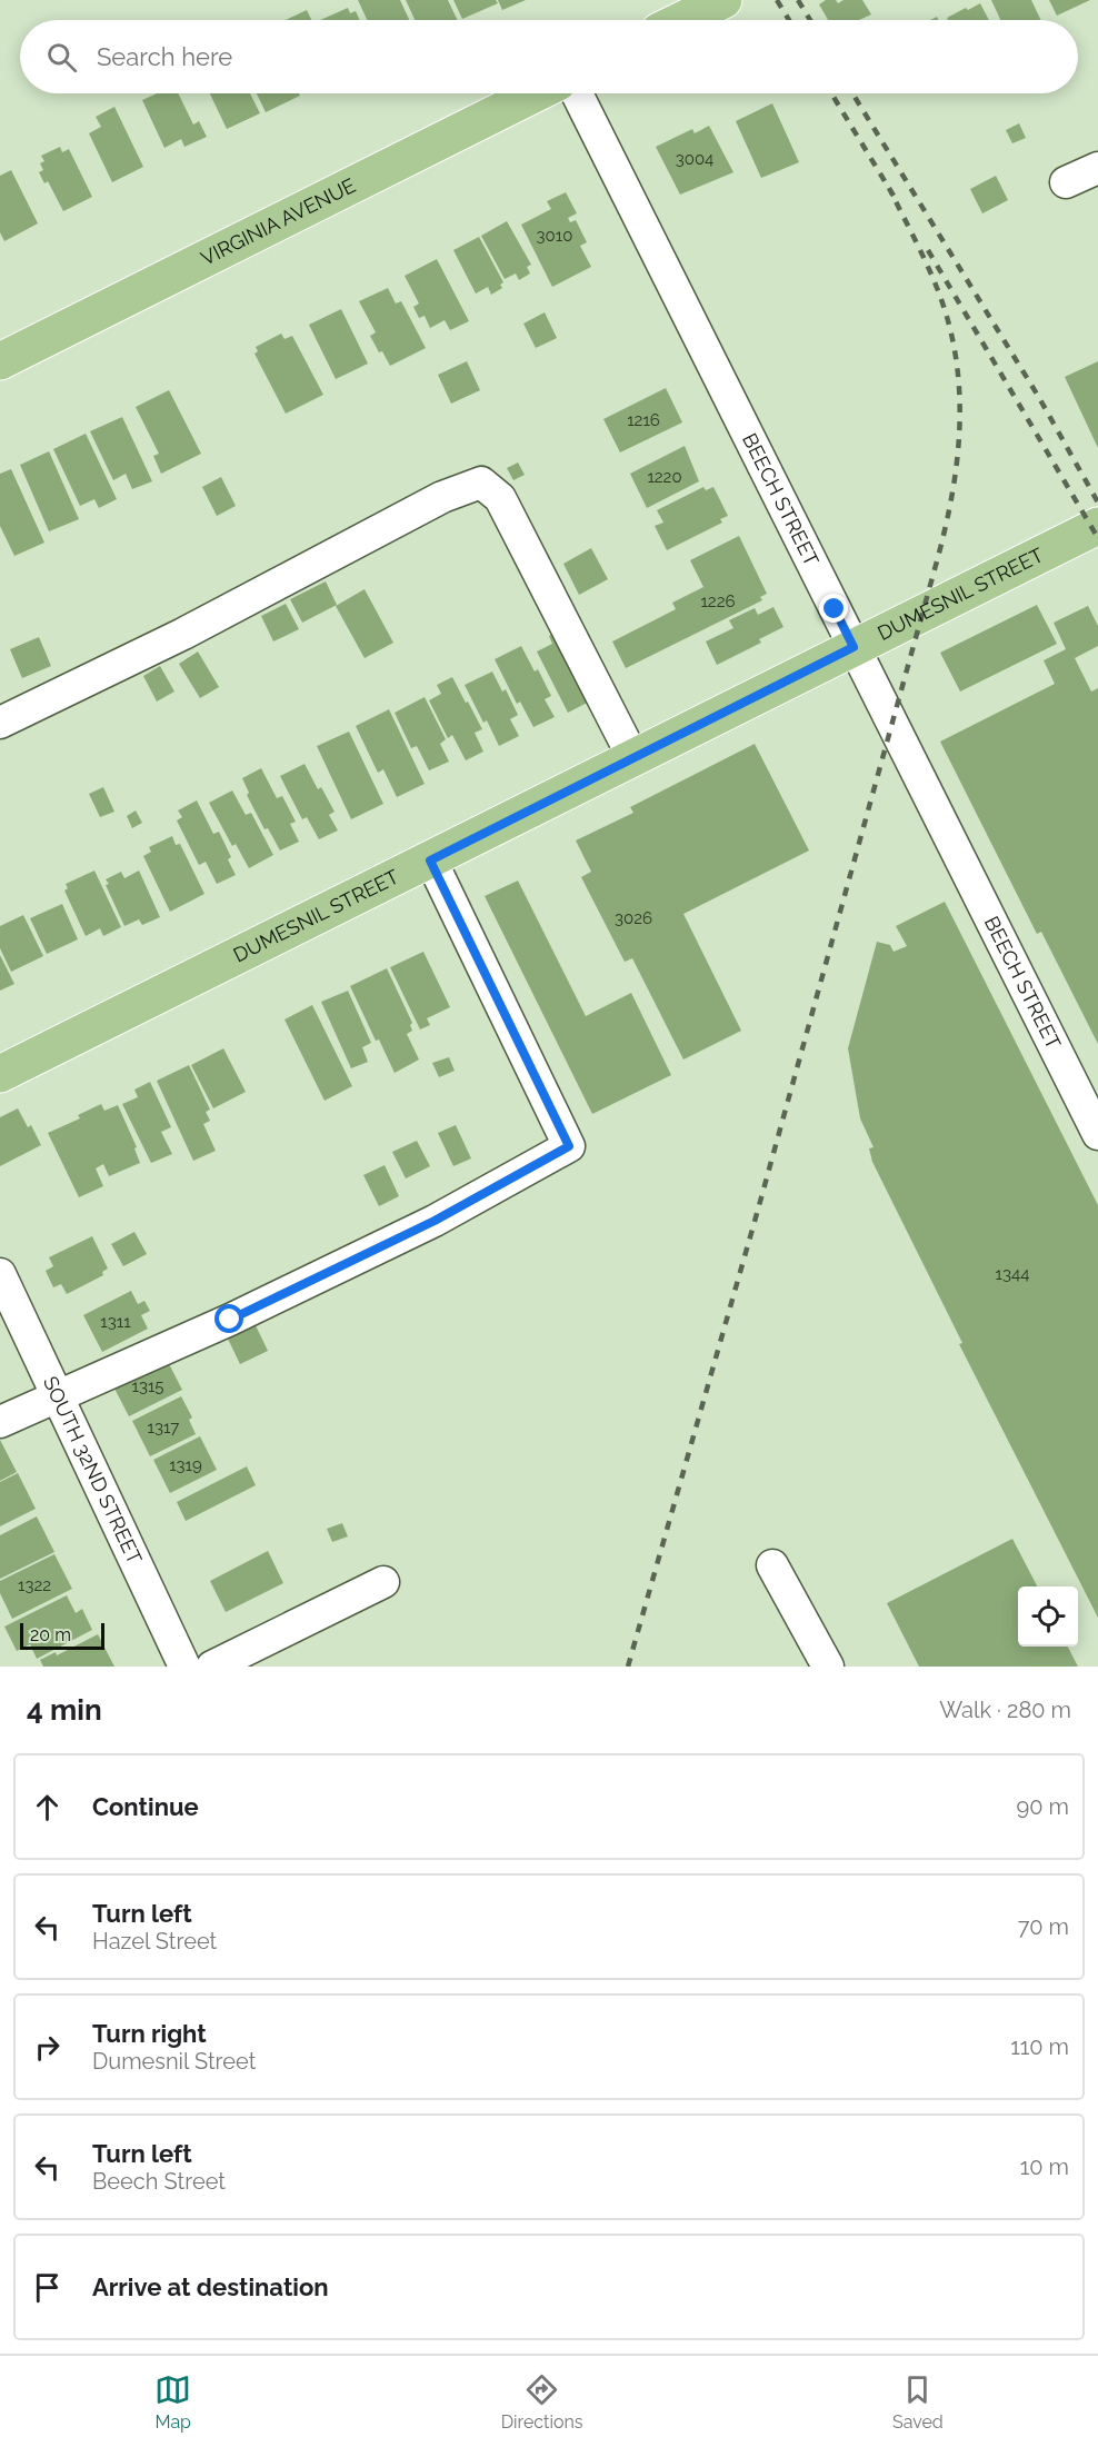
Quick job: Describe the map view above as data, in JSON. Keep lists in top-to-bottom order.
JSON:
{
  "streets": {
    "main road": ["VIRGINIA AVENUE", "DUMESNIL STREET"],
    "street": ["BEECH STREET", "SOUTH 32ND STREET"]
  },
  "crossings": [
    ["BEECH STREET", "DUMESNIL STREET"]
  ],
  "house_numbers": [
    "3004",
    "3010",
    "1216",
    "1220",
    "1226",
    "3026",
    "1344",
    "1311",
    "1315",
    "1317",
    "1319",
    "1322"
  ],
  "scale_bar": "20 m",
  "page": {
    "search": "Search here",
    "scale": "20 m",
    "heading": ["4 min", "Walk · 280 m"],
    "list": [
      ["Continue", "90 m"],
      ["Turn left", "Hazel Street", "70 m"],
      ["Turn right", "Dumesnil Street", "110 m"],
      ["Turn left", "Beech Street", "10 m"],
      "Arrive at destination"
    ],
    "nav": ["Map", "Directions", "Saved"]
  }
}
